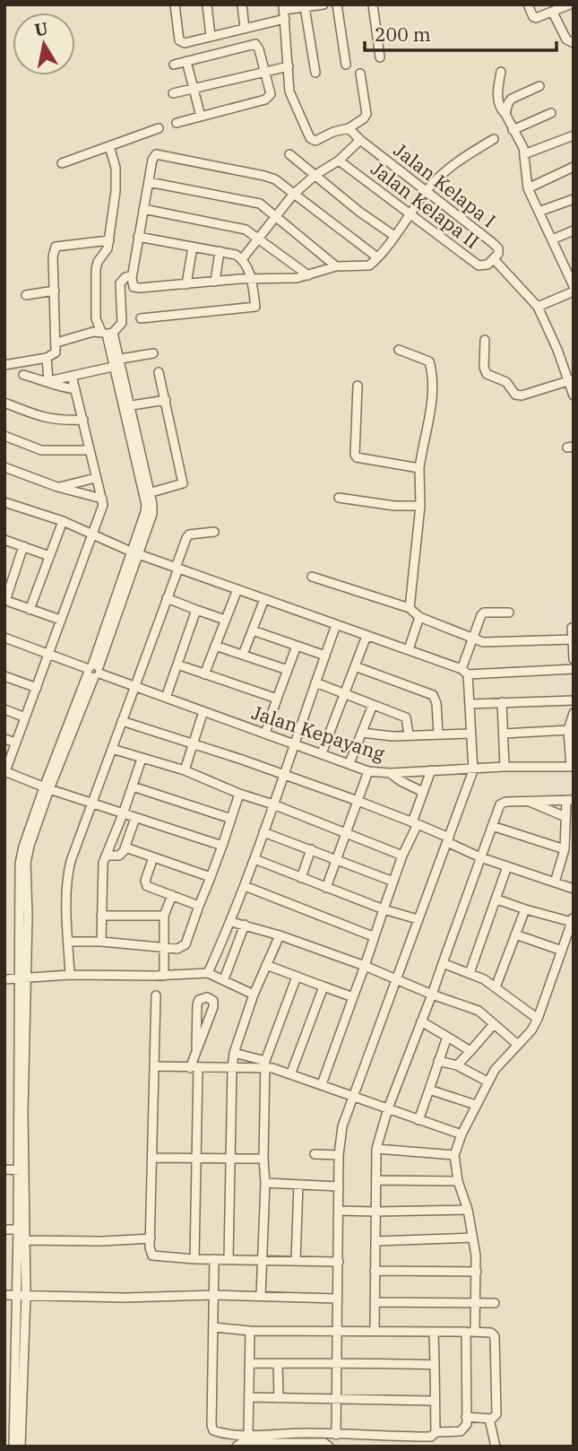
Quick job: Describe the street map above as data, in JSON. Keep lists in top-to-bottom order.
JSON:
{
  "streets": {
    "street": ["Jalan Kelapa I", "Jalan Kelapa II", "Jalan Kepayang"]
  },
  "crossings": [
    ["Jalan Kelapa I", "Jalan Kelapa II"]
  ],
  "scale_bar": "200 m",
  "north": "top"
}
